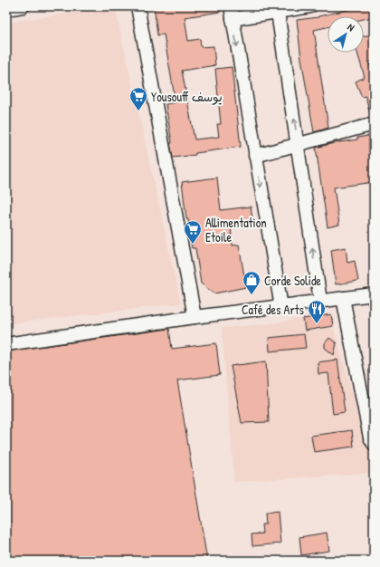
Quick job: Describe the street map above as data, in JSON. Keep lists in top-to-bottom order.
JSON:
{
  "places": {
    "supermarket": ["Yousouff يوسف", "Allimentation Etoile"],
    "shop": ["Corde Solide"],
    "restaurant": ["Café des Arts"]
  },
  "north": "top right"
}
